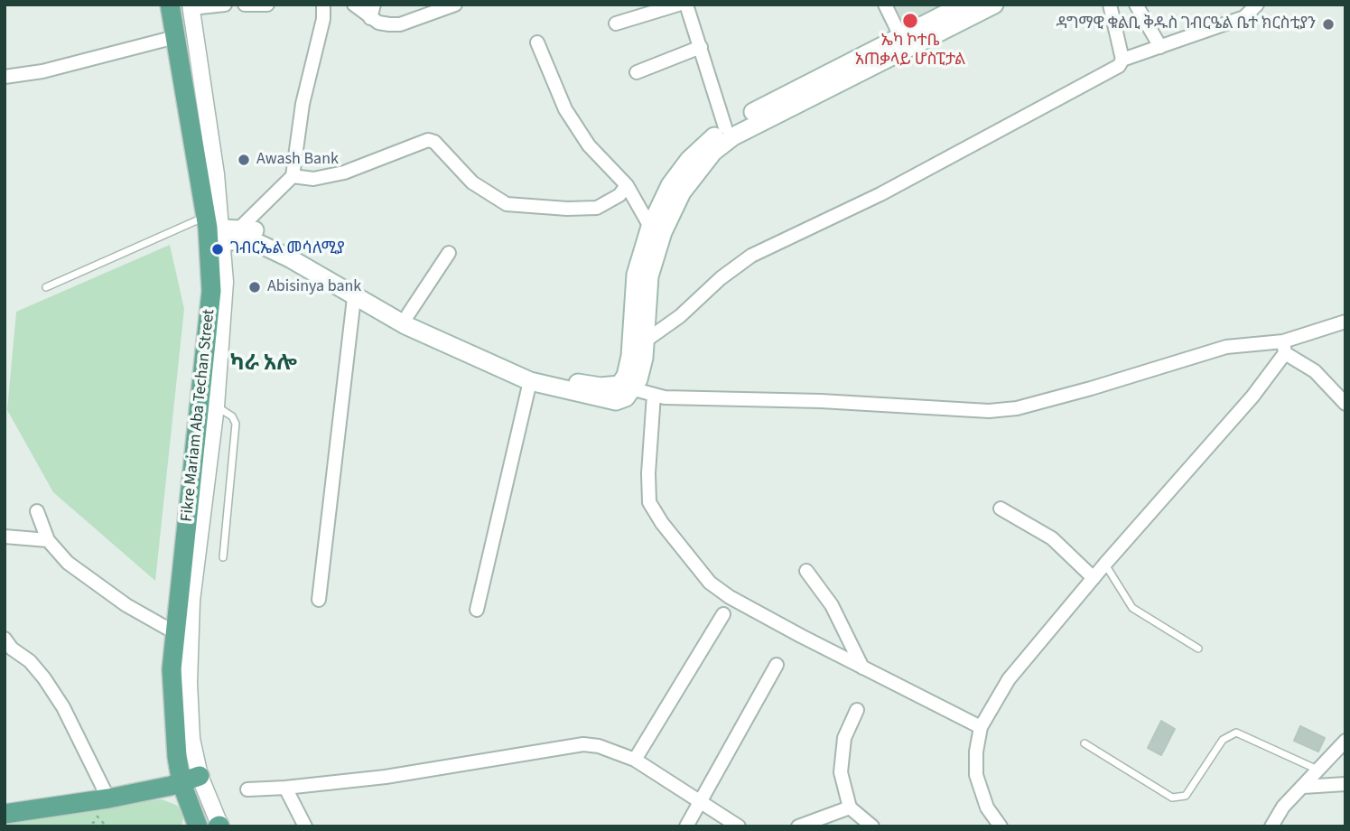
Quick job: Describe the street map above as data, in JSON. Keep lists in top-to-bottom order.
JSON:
{
  "streets": {
    "main road": ["Fikre Mariam Aba Techan Street"]
  },
  "districts": ["ካራ አሎ"],
  "places": [
    "ኤካ ኮተቤ አጠቃላይ ሆስፒታል",
    "ዳግማዊ ቁልቢ ቅዱስ ገብርዔል ቤተ ክርስቲያን",
    "Awash Bank",
    "ገብርኤል መሳለሚያ",
    "Abisinya bank"
  ]
}
